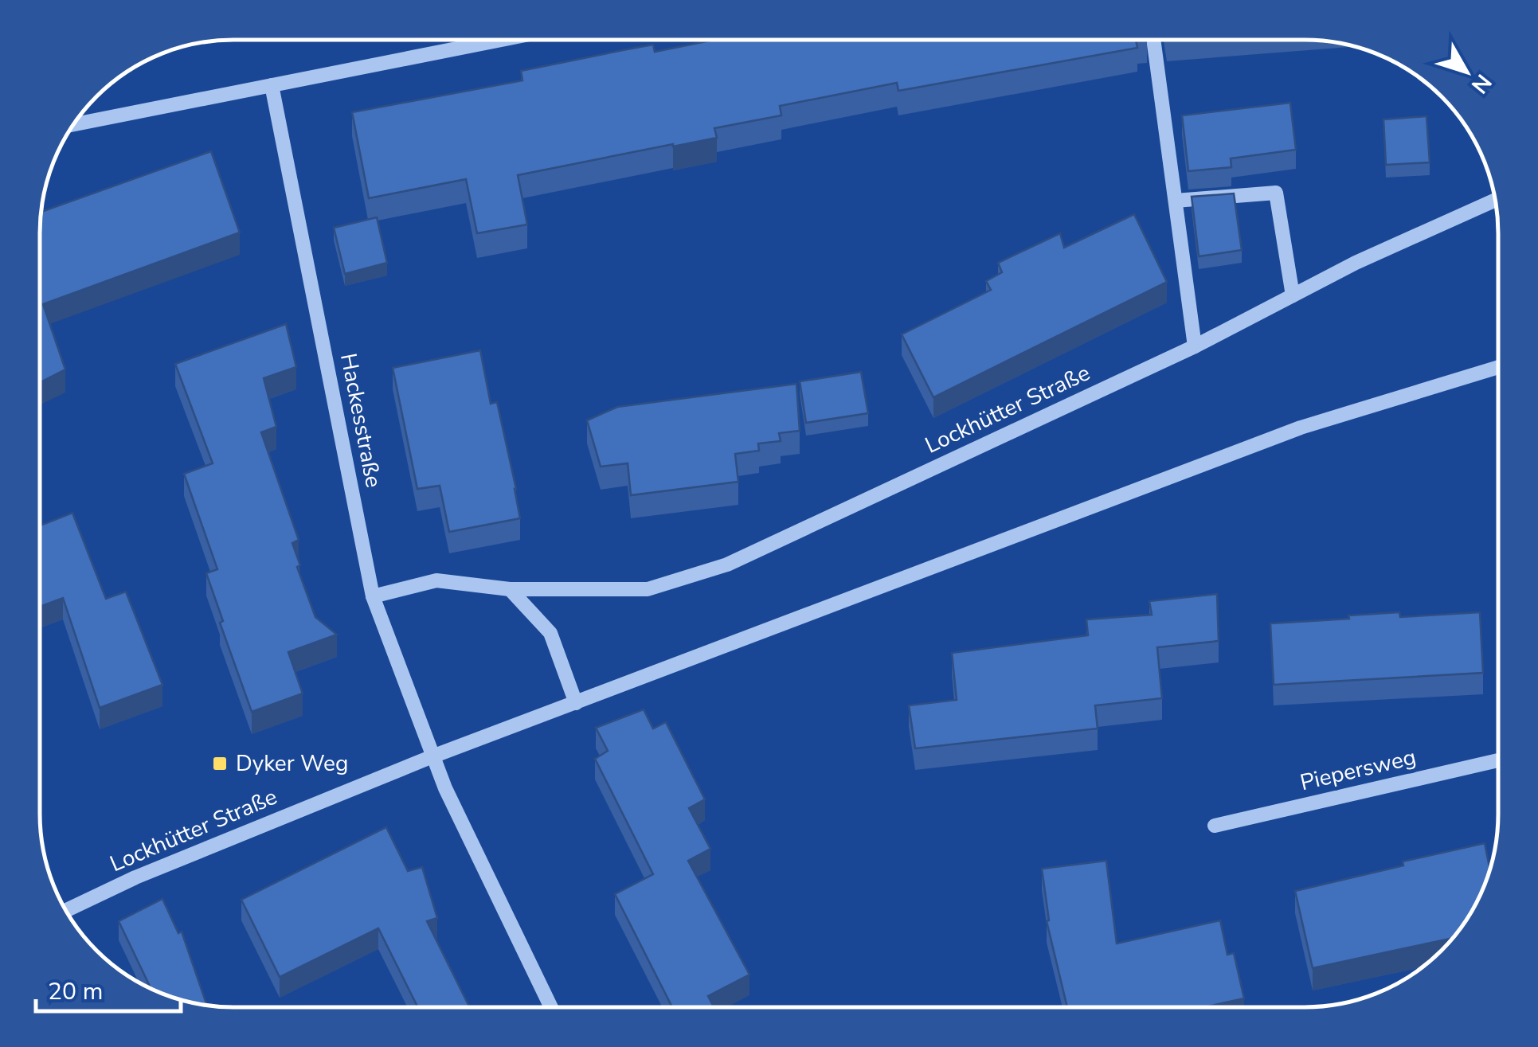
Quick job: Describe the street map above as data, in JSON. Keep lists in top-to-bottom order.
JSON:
{
  "streets": {
    "street": ["Lockhütter Straße", "Hackesstraße", "Piepersweg"]
  },
  "crossings": [
    ["Lockhütter Straße", "Hackesstraße"]
  ],
  "places": {
    "transit": ["Dyker Weg"]
  },
  "scale_bar": "20 m",
  "north": "bottom right"
}
